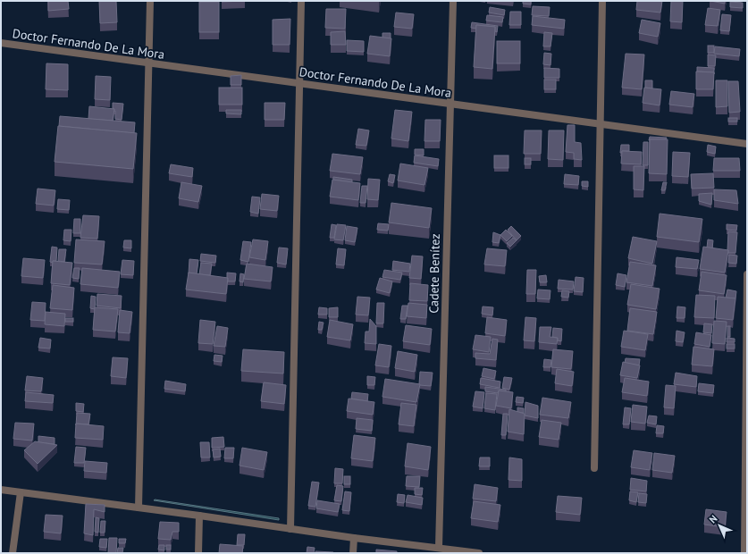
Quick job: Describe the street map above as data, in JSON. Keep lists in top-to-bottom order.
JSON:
{
  "streets": {
    "street": ["Doctor Fernando De La Mora", "Cadete Benítez"]
  },
  "crossings": [
    ["Doctor Fernando De La Mora", "Cadete Benítez"]
  ],
  "north": "top left"
}
